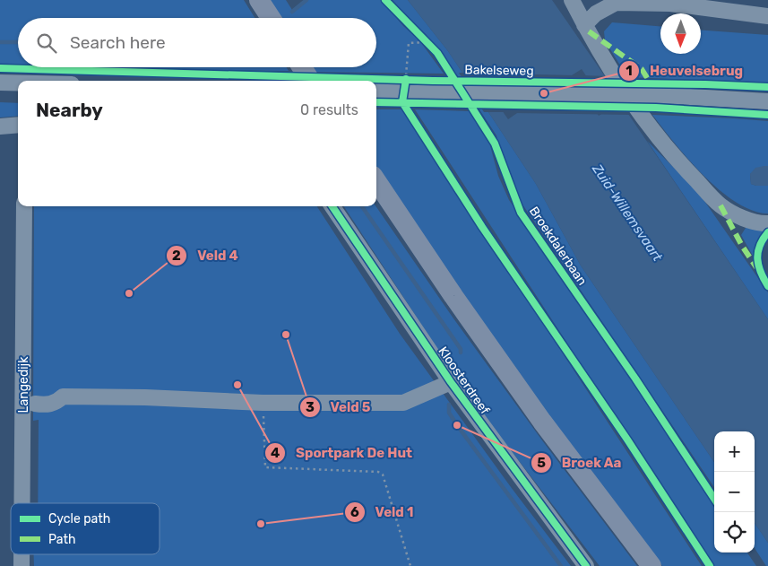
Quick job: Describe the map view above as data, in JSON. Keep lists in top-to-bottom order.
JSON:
{
  "streets": {
    "street": ["Bakelseweg", "Kloosterdreef", "Langedijk"],
    "cycle path": ["Broekdalerbaan"]
  },
  "water": ["Zuid-Willemsvaart"],
  "places": [
    "Heuvelsebrug",
    "Veld 4",
    "Veld 5",
    "Sportpark De Hut",
    "Broek Aa",
    "Veld 1"
  ],
  "legend": ["Cycle path", "Path"],
  "north": "bottom",
  "page": {
    "search": "Search here",
    "heading": ["Nearby", "0 results"],
    "map_buttons": ["+", "−"]
  }
}
